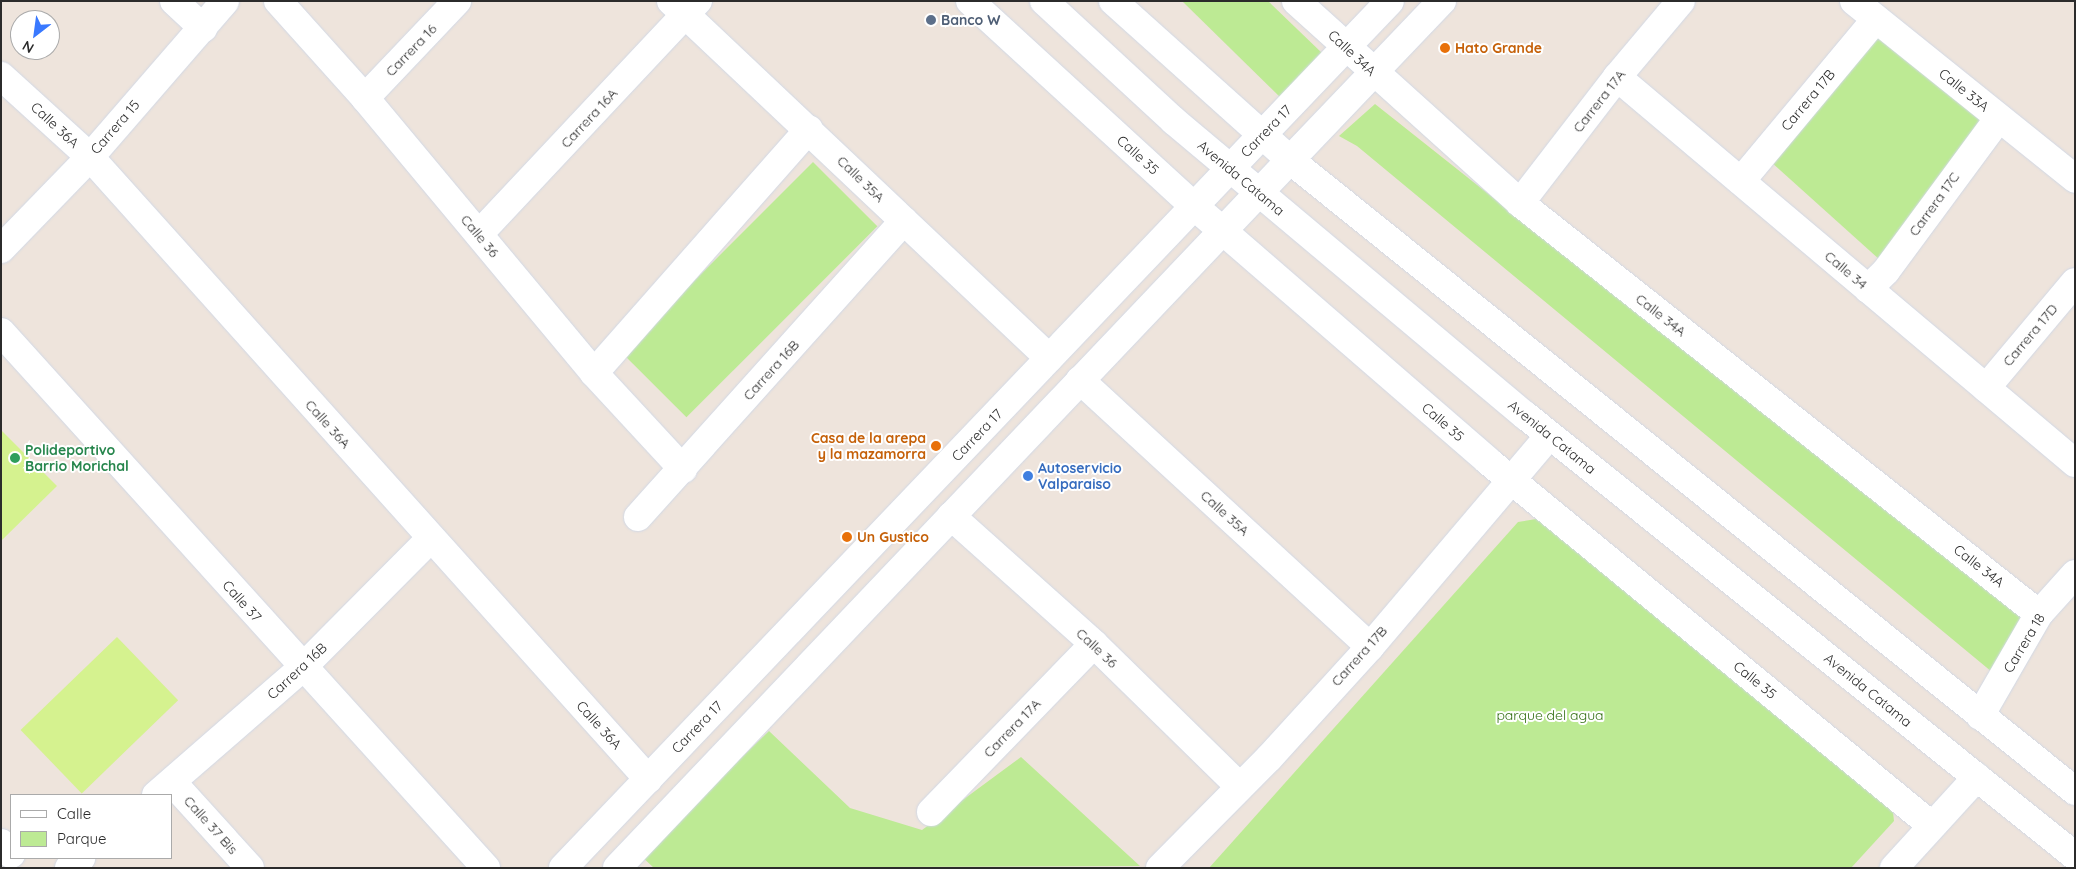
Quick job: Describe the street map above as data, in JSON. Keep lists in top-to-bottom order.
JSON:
{
  "streets": {
    "street": [
      "Carrera 16",
      "Calle 34A",
      "Calle 33A",
      "Carrera 17B",
      "Carrera 17A",
      "Carrera 16A",
      "Calle 36A",
      "Carrera 15",
      "Carrera 17",
      "Calle 35",
      "Avenida Catama",
      "Calle 35A",
      "Carrera 17C",
      "Calle 36",
      "Calle 34",
      "Carrera 17D",
      "Carrera 16B",
      "Calle 37",
      "Carrera 18",
      "Calle 37 Bis"
    ]
  },
  "crossings": [
    ["Carrera 16", "Calle 36"],
    ["Calle 34A", "Carrera 17A"],
    ["Calle 34A", "Carrera 17"],
    ["Calle 34A", "Carrera 18"],
    ["Calle 33A", "Carrera 17B"],
    ["Calle 33A", "Carrera 17C"],
    ["Carrera 17B", "Calle 35"],
    ["Carrera 17B", "Avenida Catama"],
    ["Carrera 17B", "Calle 35A"],
    ["Carrera 17B", "Calle 36"],
    ["Carrera 17B", "Calle 34"],
    ["Carrera 17A", "Calle 36"],
    ["Carrera 17A", "Calle 34"],
    ["Carrera 16A", "Calle 35A"],
    ["Carrera 16A", "Calle 36"],
    ["Calle 36A", "Carrera 15"],
    ["Calle 36A", "Carrera 17"],
    ["Calle 36A", "Carrera 16B"],
    ["Carrera 17", "Calle 35"],
    ["Carrera 17", "Avenida Catama"],
    ["Carrera 17", "Calle 35A"],
    ["Calle 35A", "Carrera 16B"],
    ["Carrera 17C", "Calle 34"],
    ["Calle 36", "Carrera 16B"],
    ["Calle 34", "Carrera 17D"],
    ["Carrera 16B", "Calle 37"]
  ],
  "parks": ["parque del agua"],
  "places": [
    "Banco W",
    "Hato Grande",
    "Casa de la arepa y la mazamorra",
    "Polideportivo Barrio Morichal",
    "Autoservicio Valparaiso",
    "Un Gustico"
  ],
  "legend": ["Calle", "Parque"],
  "north": "bottom left"
}
